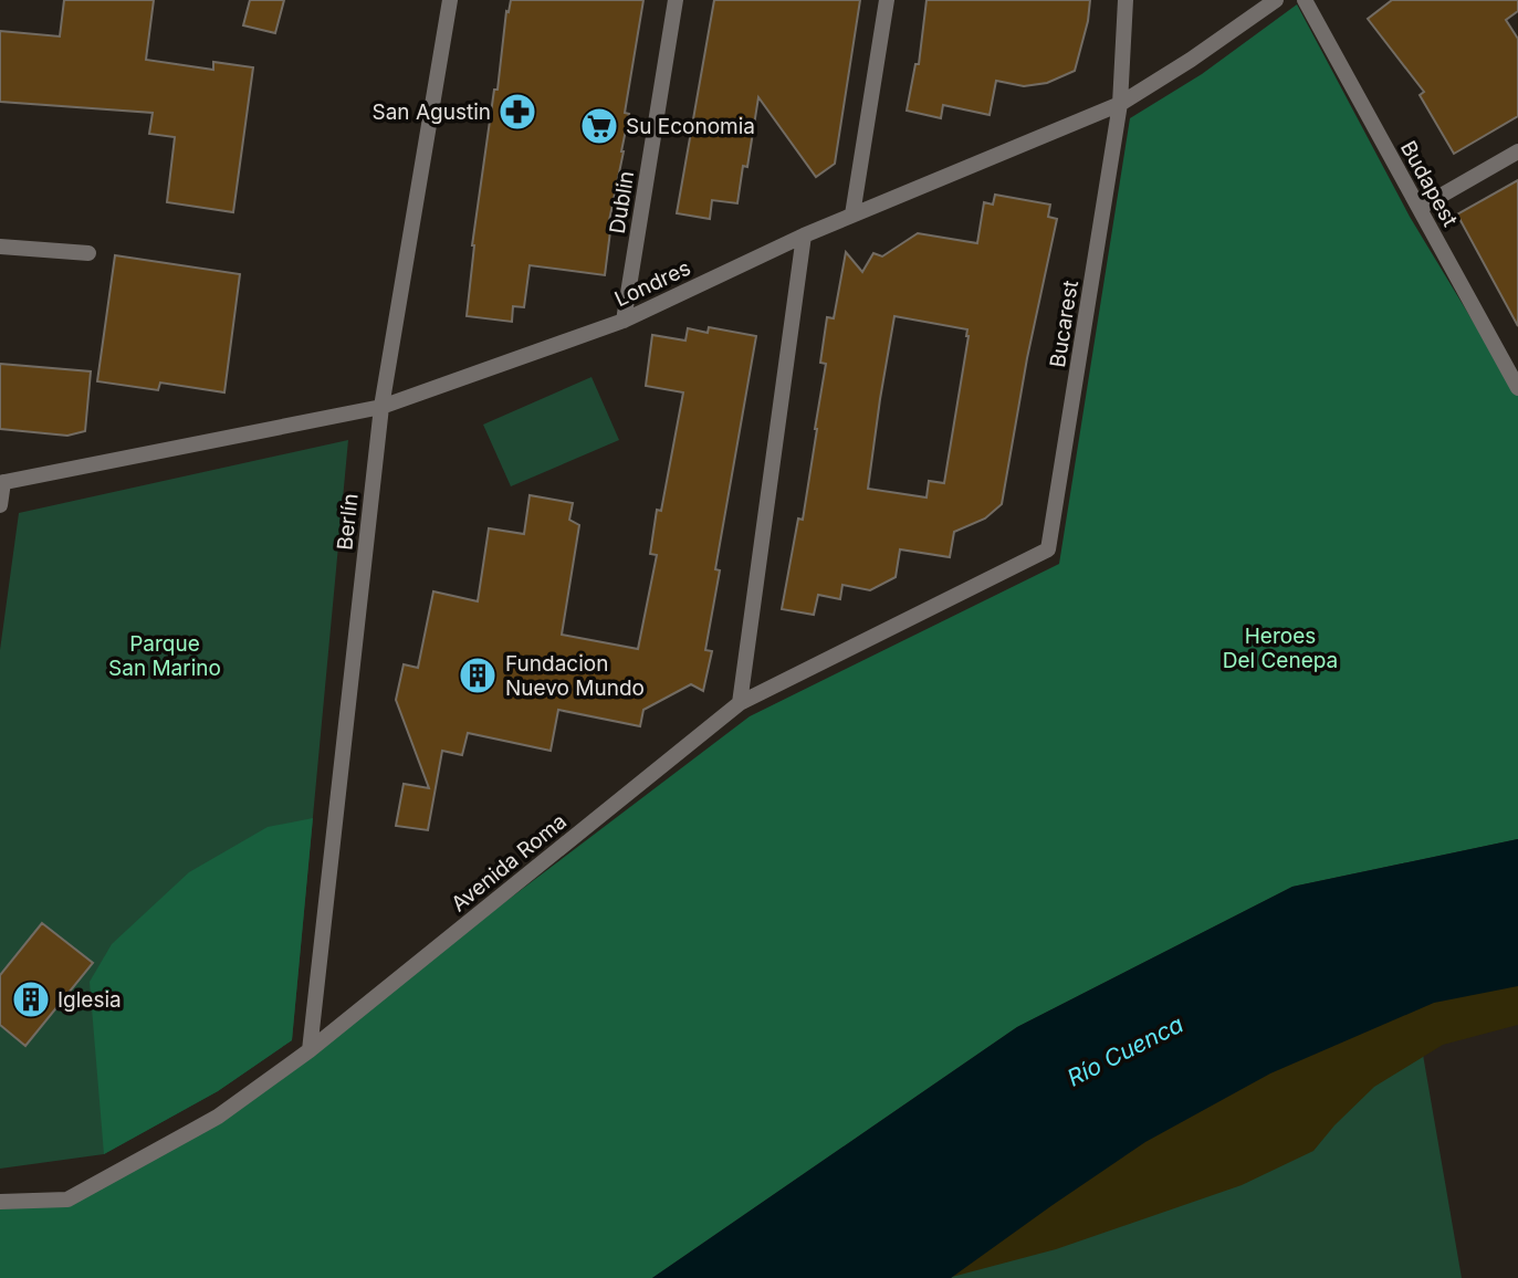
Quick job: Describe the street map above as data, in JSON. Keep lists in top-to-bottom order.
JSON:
{
  "streets": {
    "street": [
      "Budapest",
      "Dublin",
      "Londres",
      "Bucarest",
      "Berlín",
      "Avenida Roma"
    ]
  },
  "crossings": [
    ["Dublin", "Londres"],
    ["Londres", "Bucarest"],
    ["Londres", "Berlín"],
    ["Bucarest", "Avenida Roma"],
    ["Berlín", "Avenida Roma"]
  ],
  "water": ["Río Cuenca"],
  "parks": ["Heroes Del Cenepa", "Parque San Marino"],
  "places": {
    "pharmacy": ["San Agustin"],
    "supermarket": ["Su Economia"],
    "building": ["Fundacion Nuevo Mundo", "Iglesia"]
  }
}
